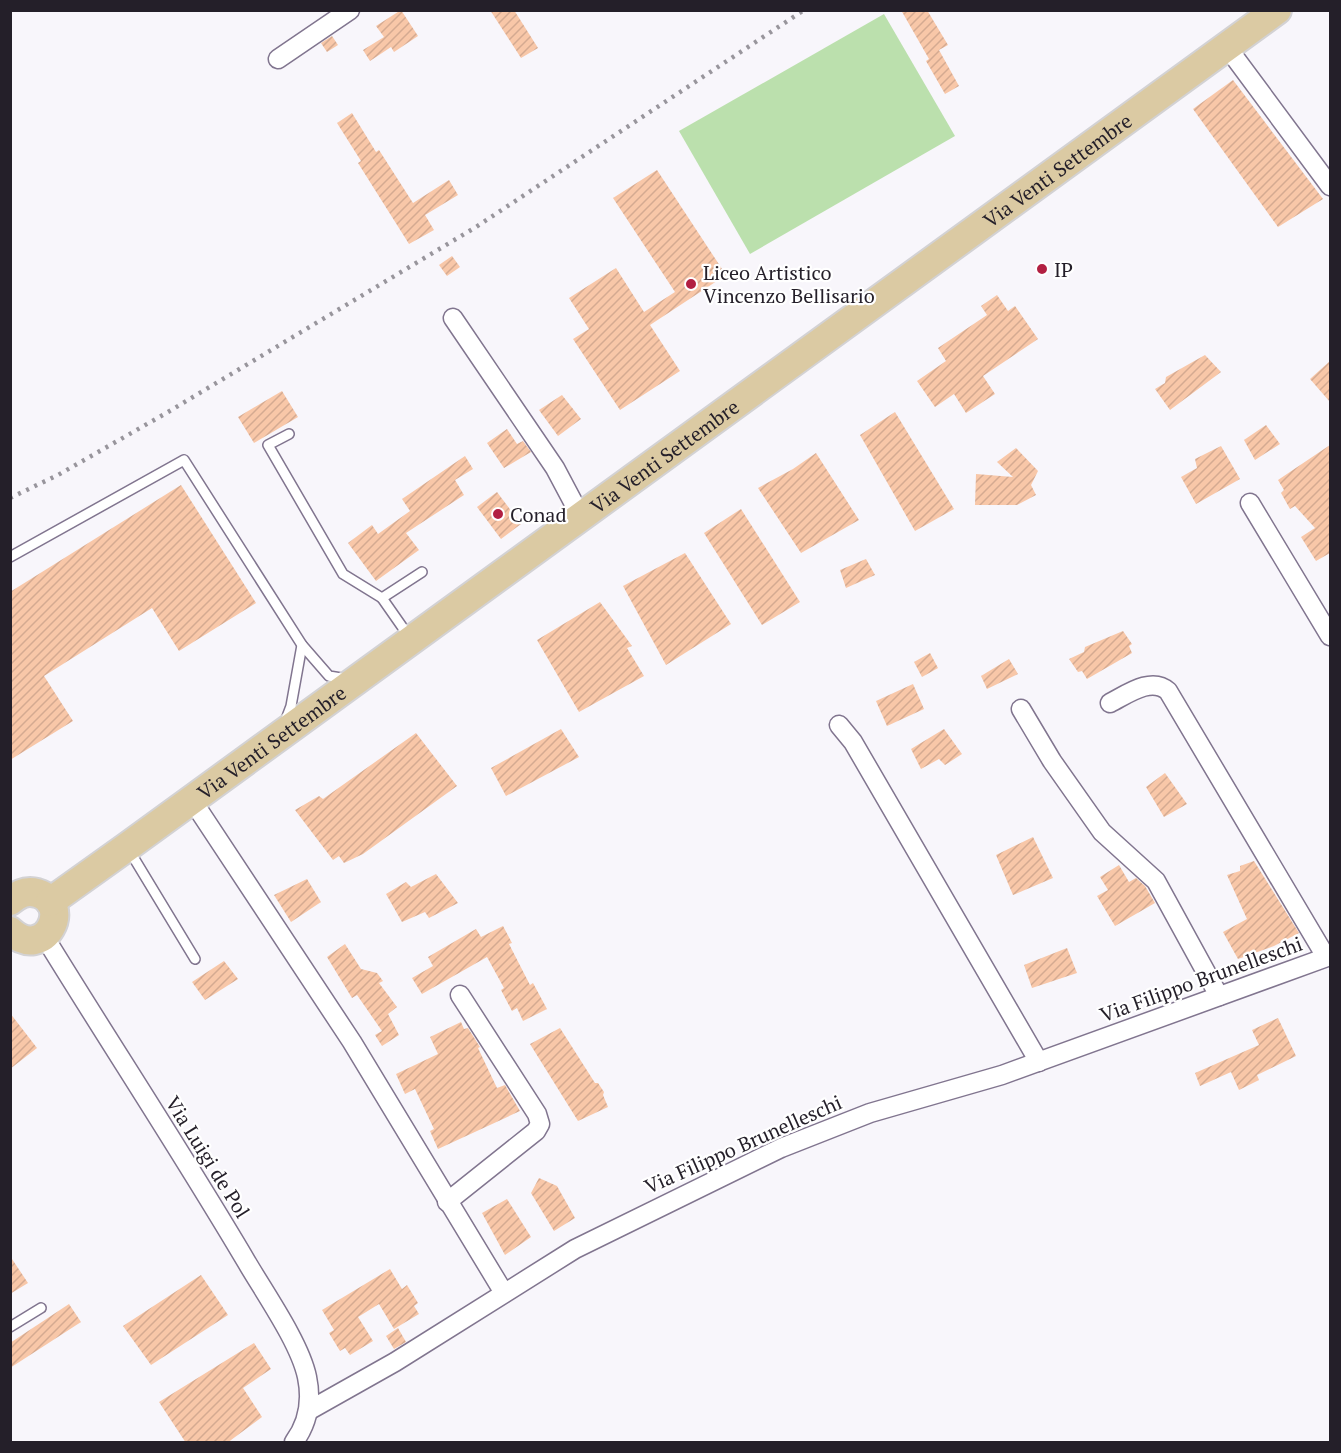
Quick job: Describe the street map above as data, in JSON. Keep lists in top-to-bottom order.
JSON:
{
  "streets": {
    "main road": ["Via Venti Settembre"],
    "street": ["Via Filippo Brunelleschi", "Via Luigi de Pol"]
  },
  "crossings": [
    ["Via Filippo Brunelleschi", "Via Luigi de Pol"]
  ],
  "places": ["IP", "Liceo Artistico Vincenzo Bellisario", "Conad"]
}
